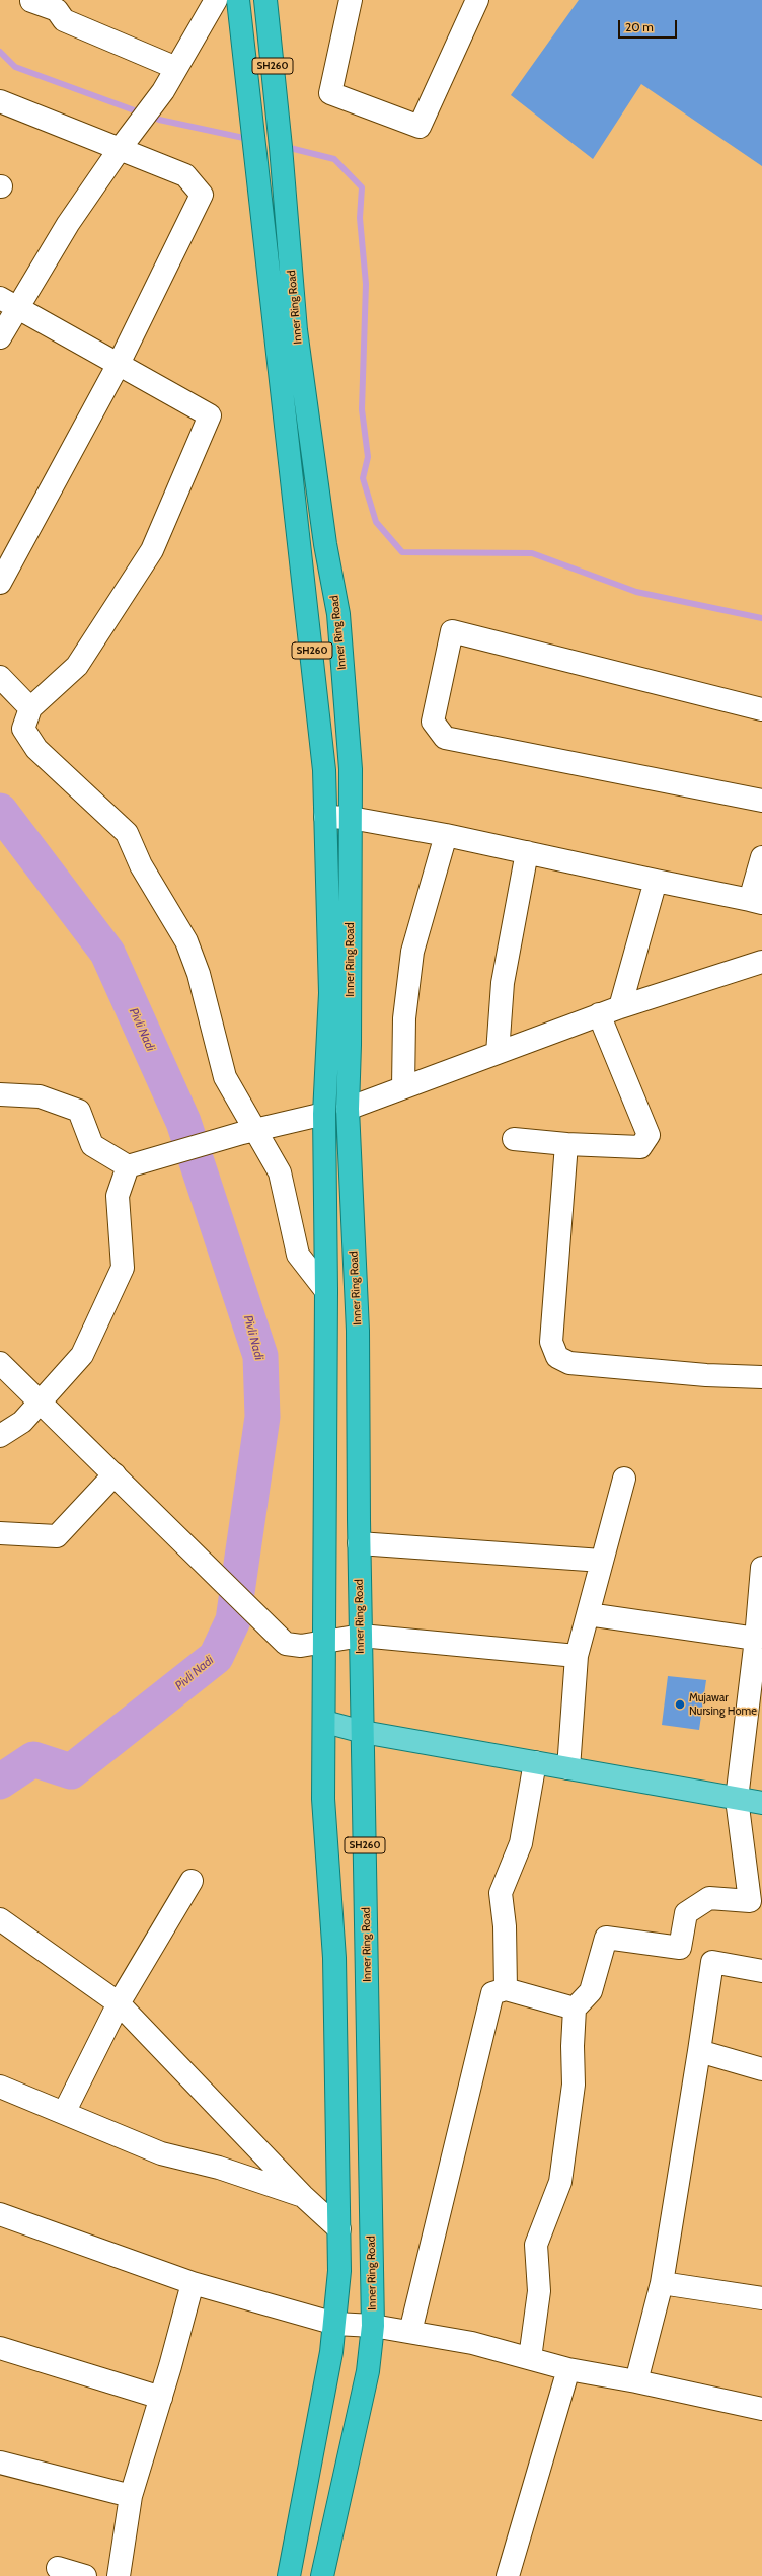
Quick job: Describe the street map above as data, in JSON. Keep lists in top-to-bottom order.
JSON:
{
  "streets": {
    "highway": ["SH260", "Inner Ring Road"]
  },
  "water": ["Pivli Nadi"],
  "places": ["Mujawar Nursing Home"],
  "scale_bar": "20 m"
}
